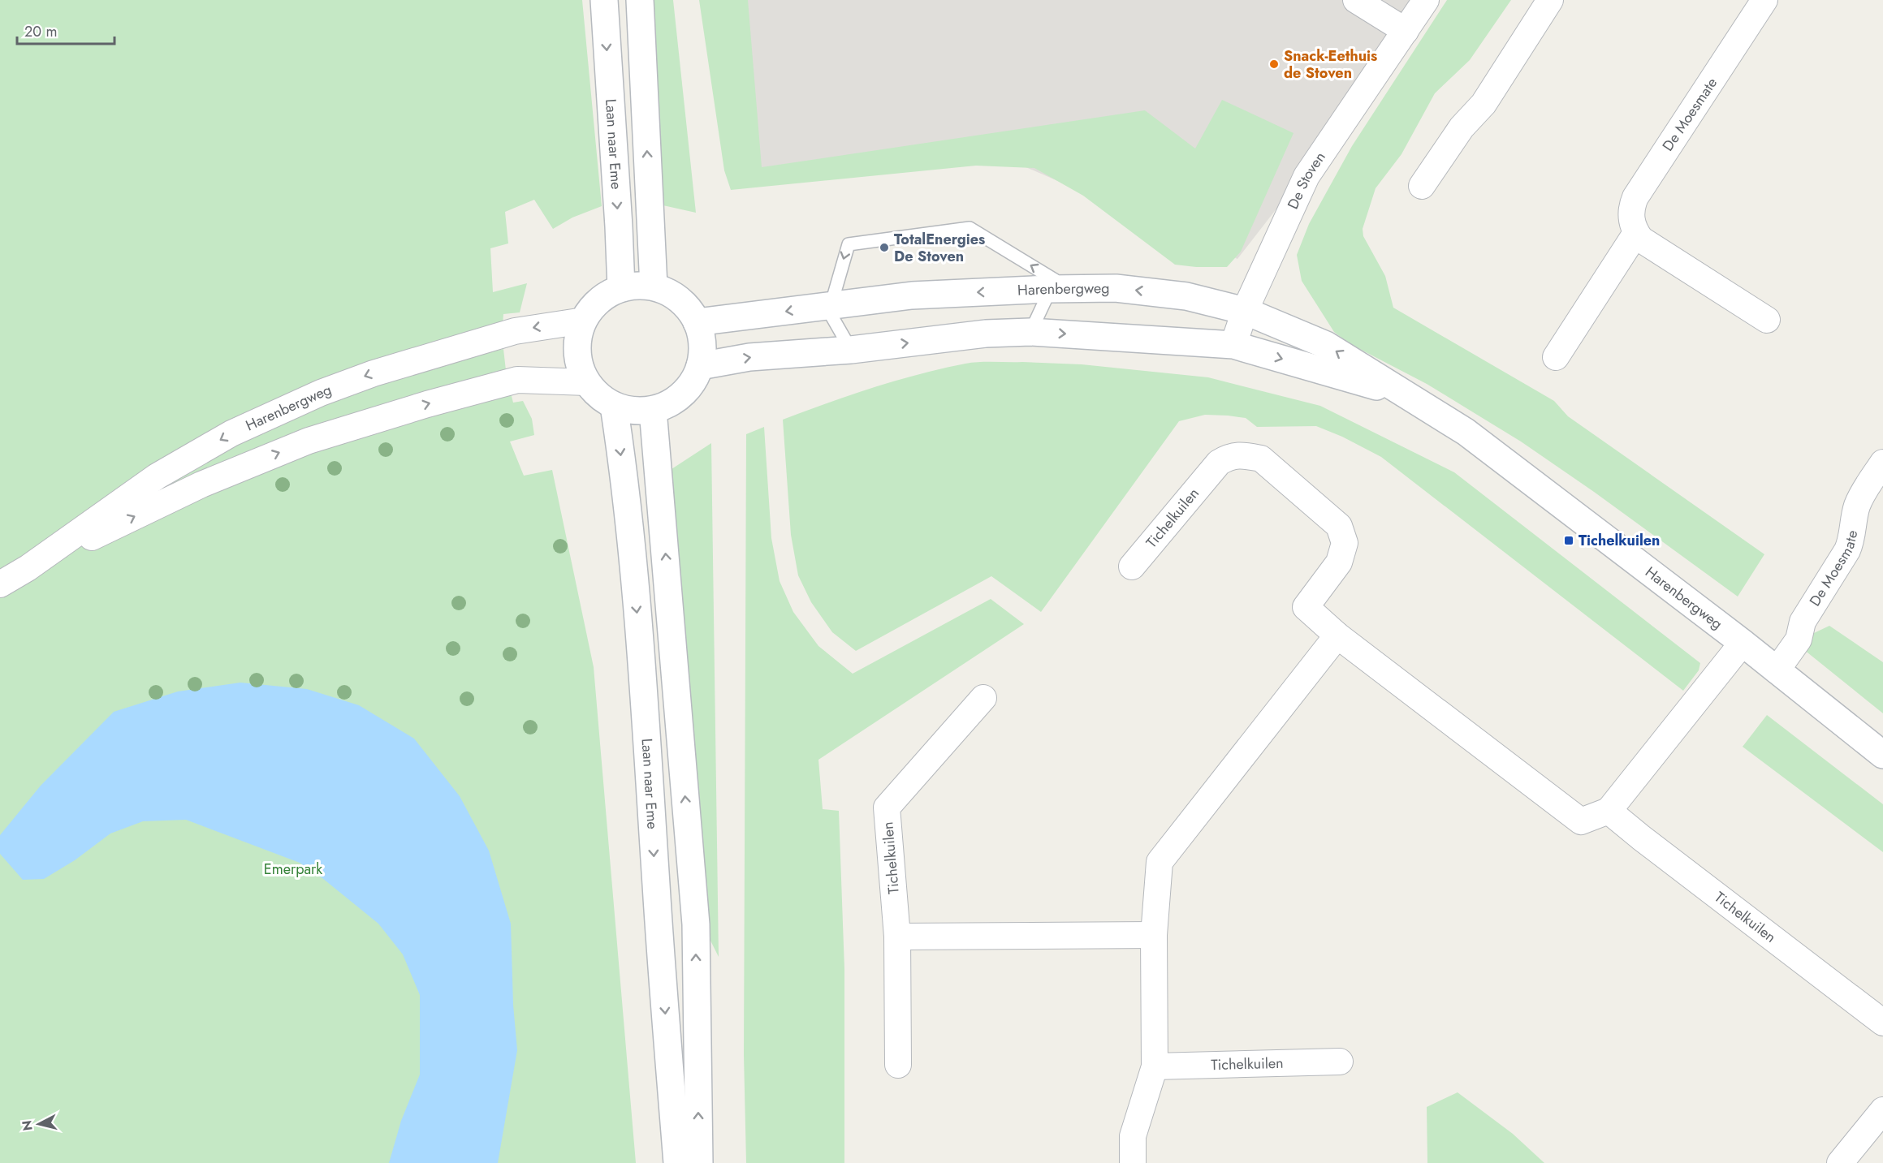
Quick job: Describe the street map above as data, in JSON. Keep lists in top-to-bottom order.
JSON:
{
  "streets": {
    "street": [
      "De Moesmate",
      "Laan naar Eme",
      "De Stoven",
      "Harenbergweg",
      "Tichelkuilen"
    ]
  },
  "crossings": [
    ["De Moesmate", "Harenbergweg"],
    ["Laan naar Eme", "Harenbergweg"],
    ["De Stoven", "Harenbergweg"]
  ],
  "parks": ["Emerpark"],
  "places": {
    "other": ["Snack-Eethuis de Stoven", "TotalEnergies De Stoven"],
    "transit": ["Tichelkuilen"]
  },
  "scale_bar": "20 m",
  "north": "left"
}
